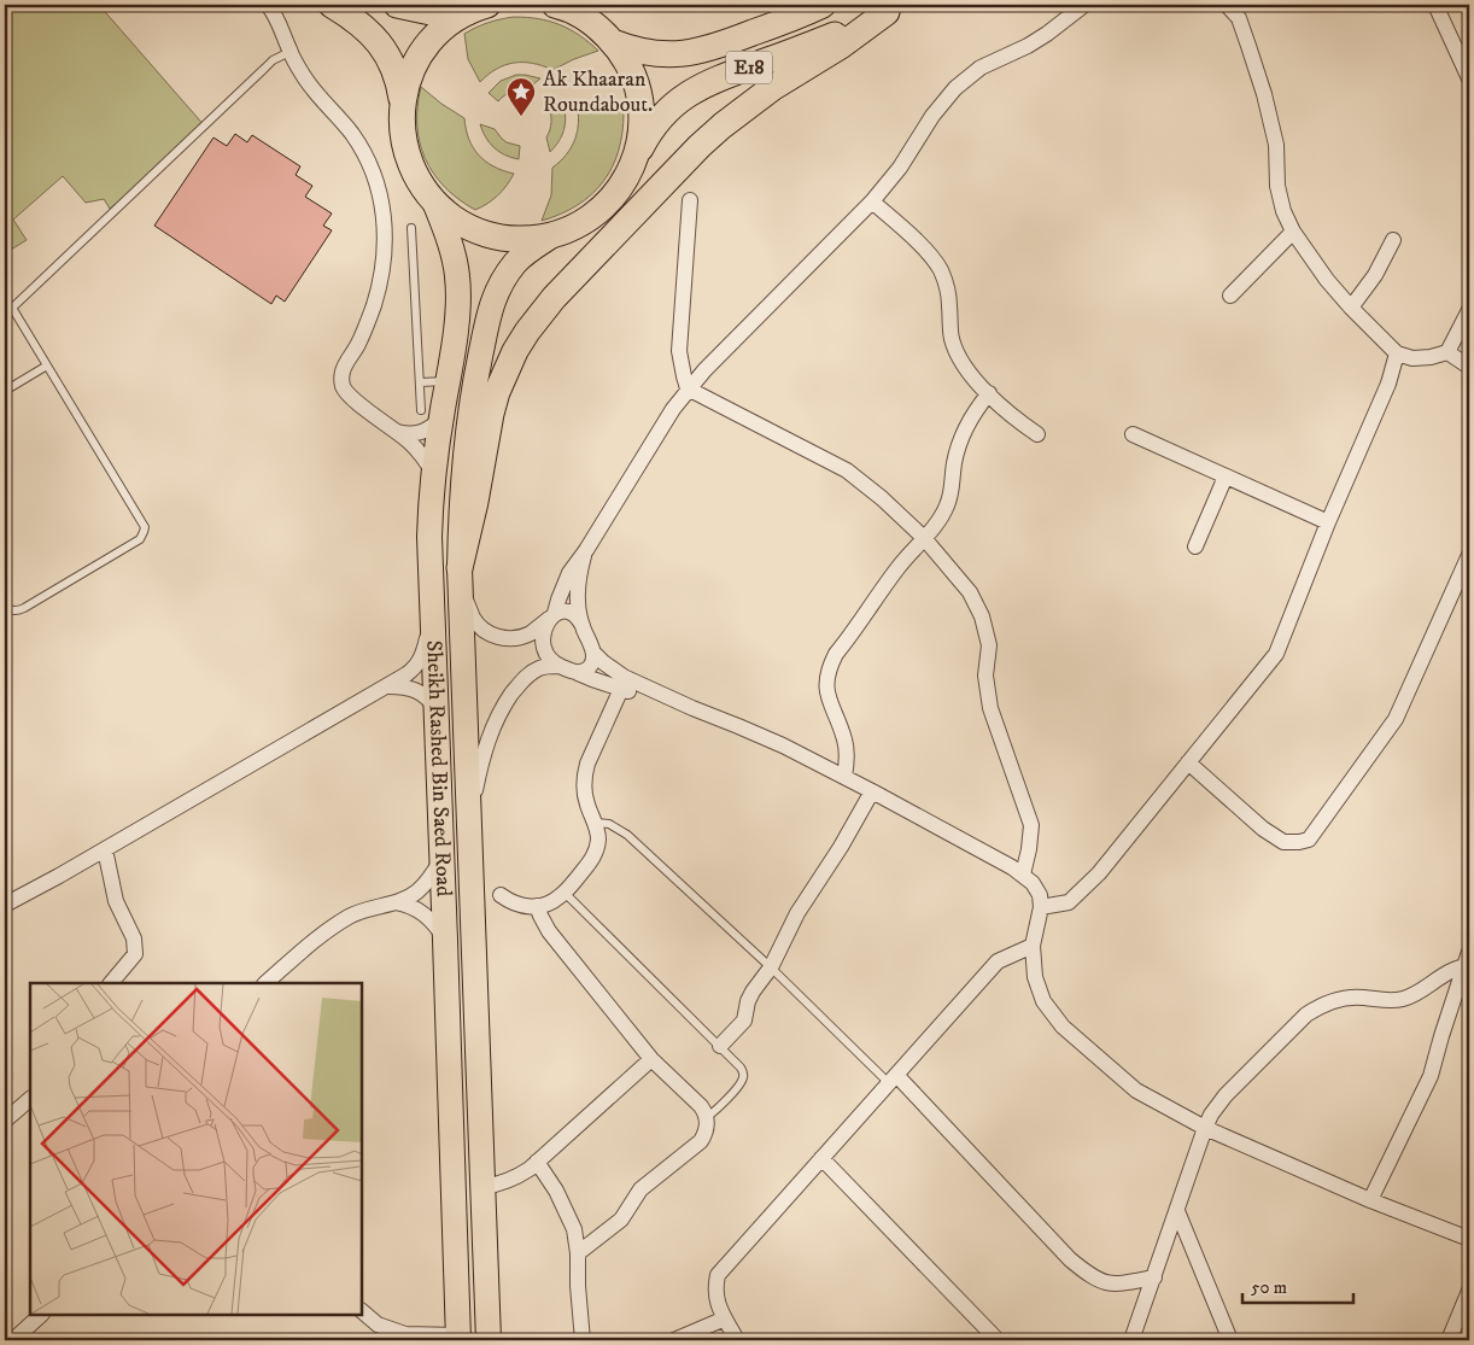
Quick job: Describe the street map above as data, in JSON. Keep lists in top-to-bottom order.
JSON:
{
  "streets": {
    "highway": ["E18"],
    "main road": ["Sheikh Rashed Bin Saed Road"]
  },
  "places": {
    "place": ["Ak Khaaran Roundabout."]
  },
  "scale_bar": "50 m"
}
